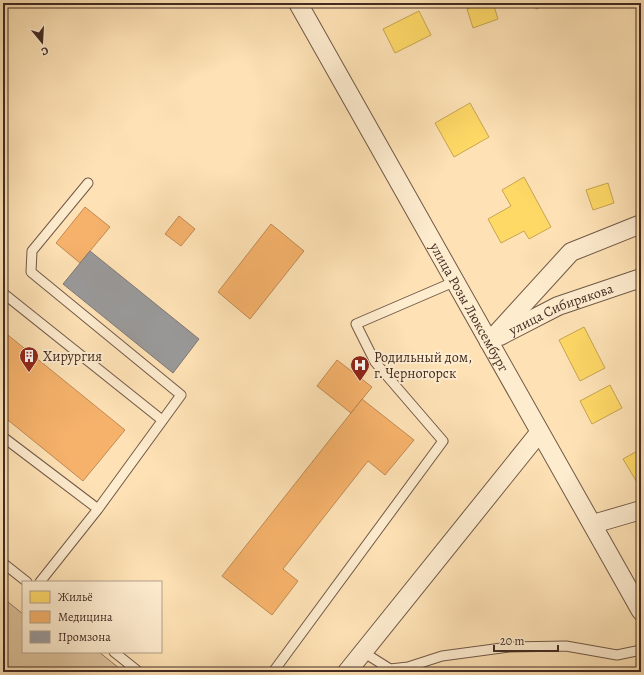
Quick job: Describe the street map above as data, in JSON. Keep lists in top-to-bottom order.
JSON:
{
  "streets": {
    "street": ["улица Розы Люксембург", "улица Сибирякова"]
  },
  "crossings": [
    ["улица Розы Люксембург", "улица Сибирякова"]
  ],
  "places": {
    "building": ["Хирургия"],
    "hospital": ["Родильный дом, г. Черногорск"]
  },
  "legend": ["Жильё", "Медицина", "Промзона"],
  "scale_bar": "20 m",
  "north": "bottom"
}
